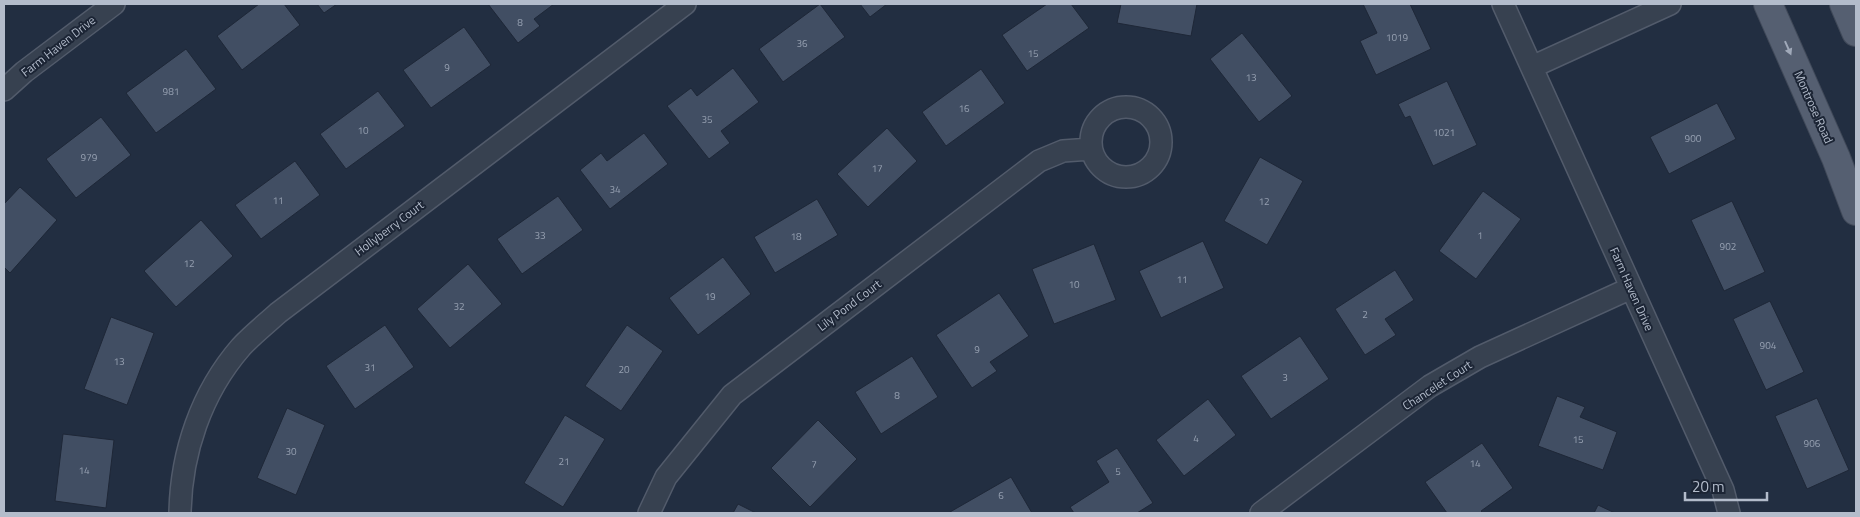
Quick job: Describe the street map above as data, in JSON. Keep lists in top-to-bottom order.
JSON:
{
  "streets": {
    "main road": ["Montrose Road"],
    "street": [
      "Farm Haven Drive",
      "Hollyberry Court",
      "Lily Pond Court",
      "Chancelet Court"
    ]
  },
  "crossings": [
    ["Farm Haven Drive", "Chancelet Court"]
  ],
  "one_way": ["Montrose Road"],
  "house_numbers": [
    "8",
    "1019",
    "36",
    "15",
    "9",
    "13",
    "981",
    "16",
    "35",
    "10",
    "1021",
    "900",
    "979",
    "17",
    "34",
    "11",
    "12",
    "33",
    "1",
    "18",
    "902",
    "12",
    "11",
    "10",
    "19",
    "32",
    "2",
    "904",
    "9",
    "13",
    "31",
    "20",
    "3",
    "8",
    "4",
    "15",
    "906",
    "30",
    "21",
    "14",
    "7",
    "14",
    "5",
    "6"
  ],
  "scale_bar": "20 m"
}
